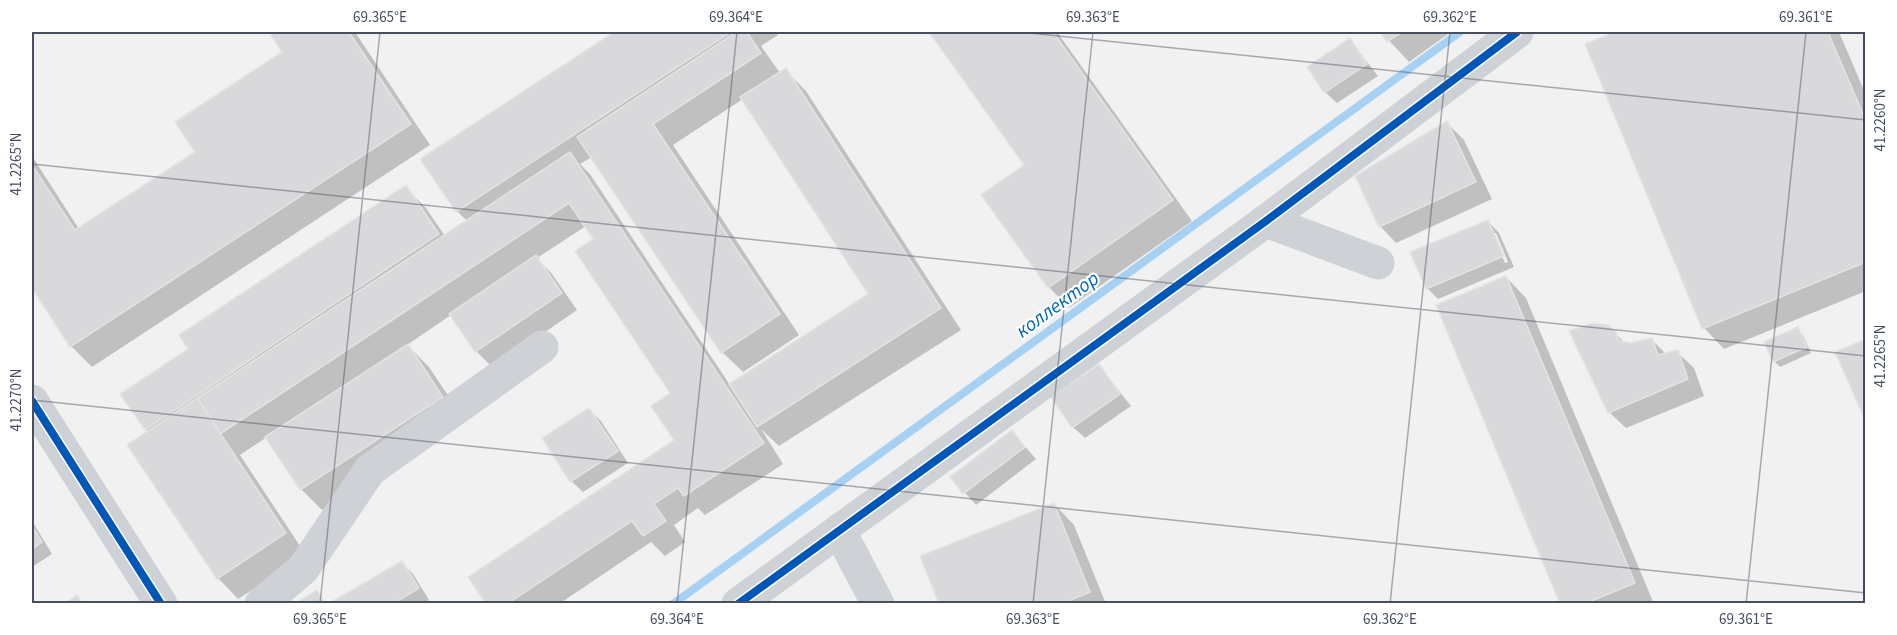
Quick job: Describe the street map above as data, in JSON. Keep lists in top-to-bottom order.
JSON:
{
  "water": ["коллектор"],
  "coordinates": [
    "69.365°E",
    "69.364°E",
    "69.363°E",
    "69.362°E",
    "69.361°E",
    "41.2260°N",
    "41.2265°N",
    "41.2270°N"
  ]
}
